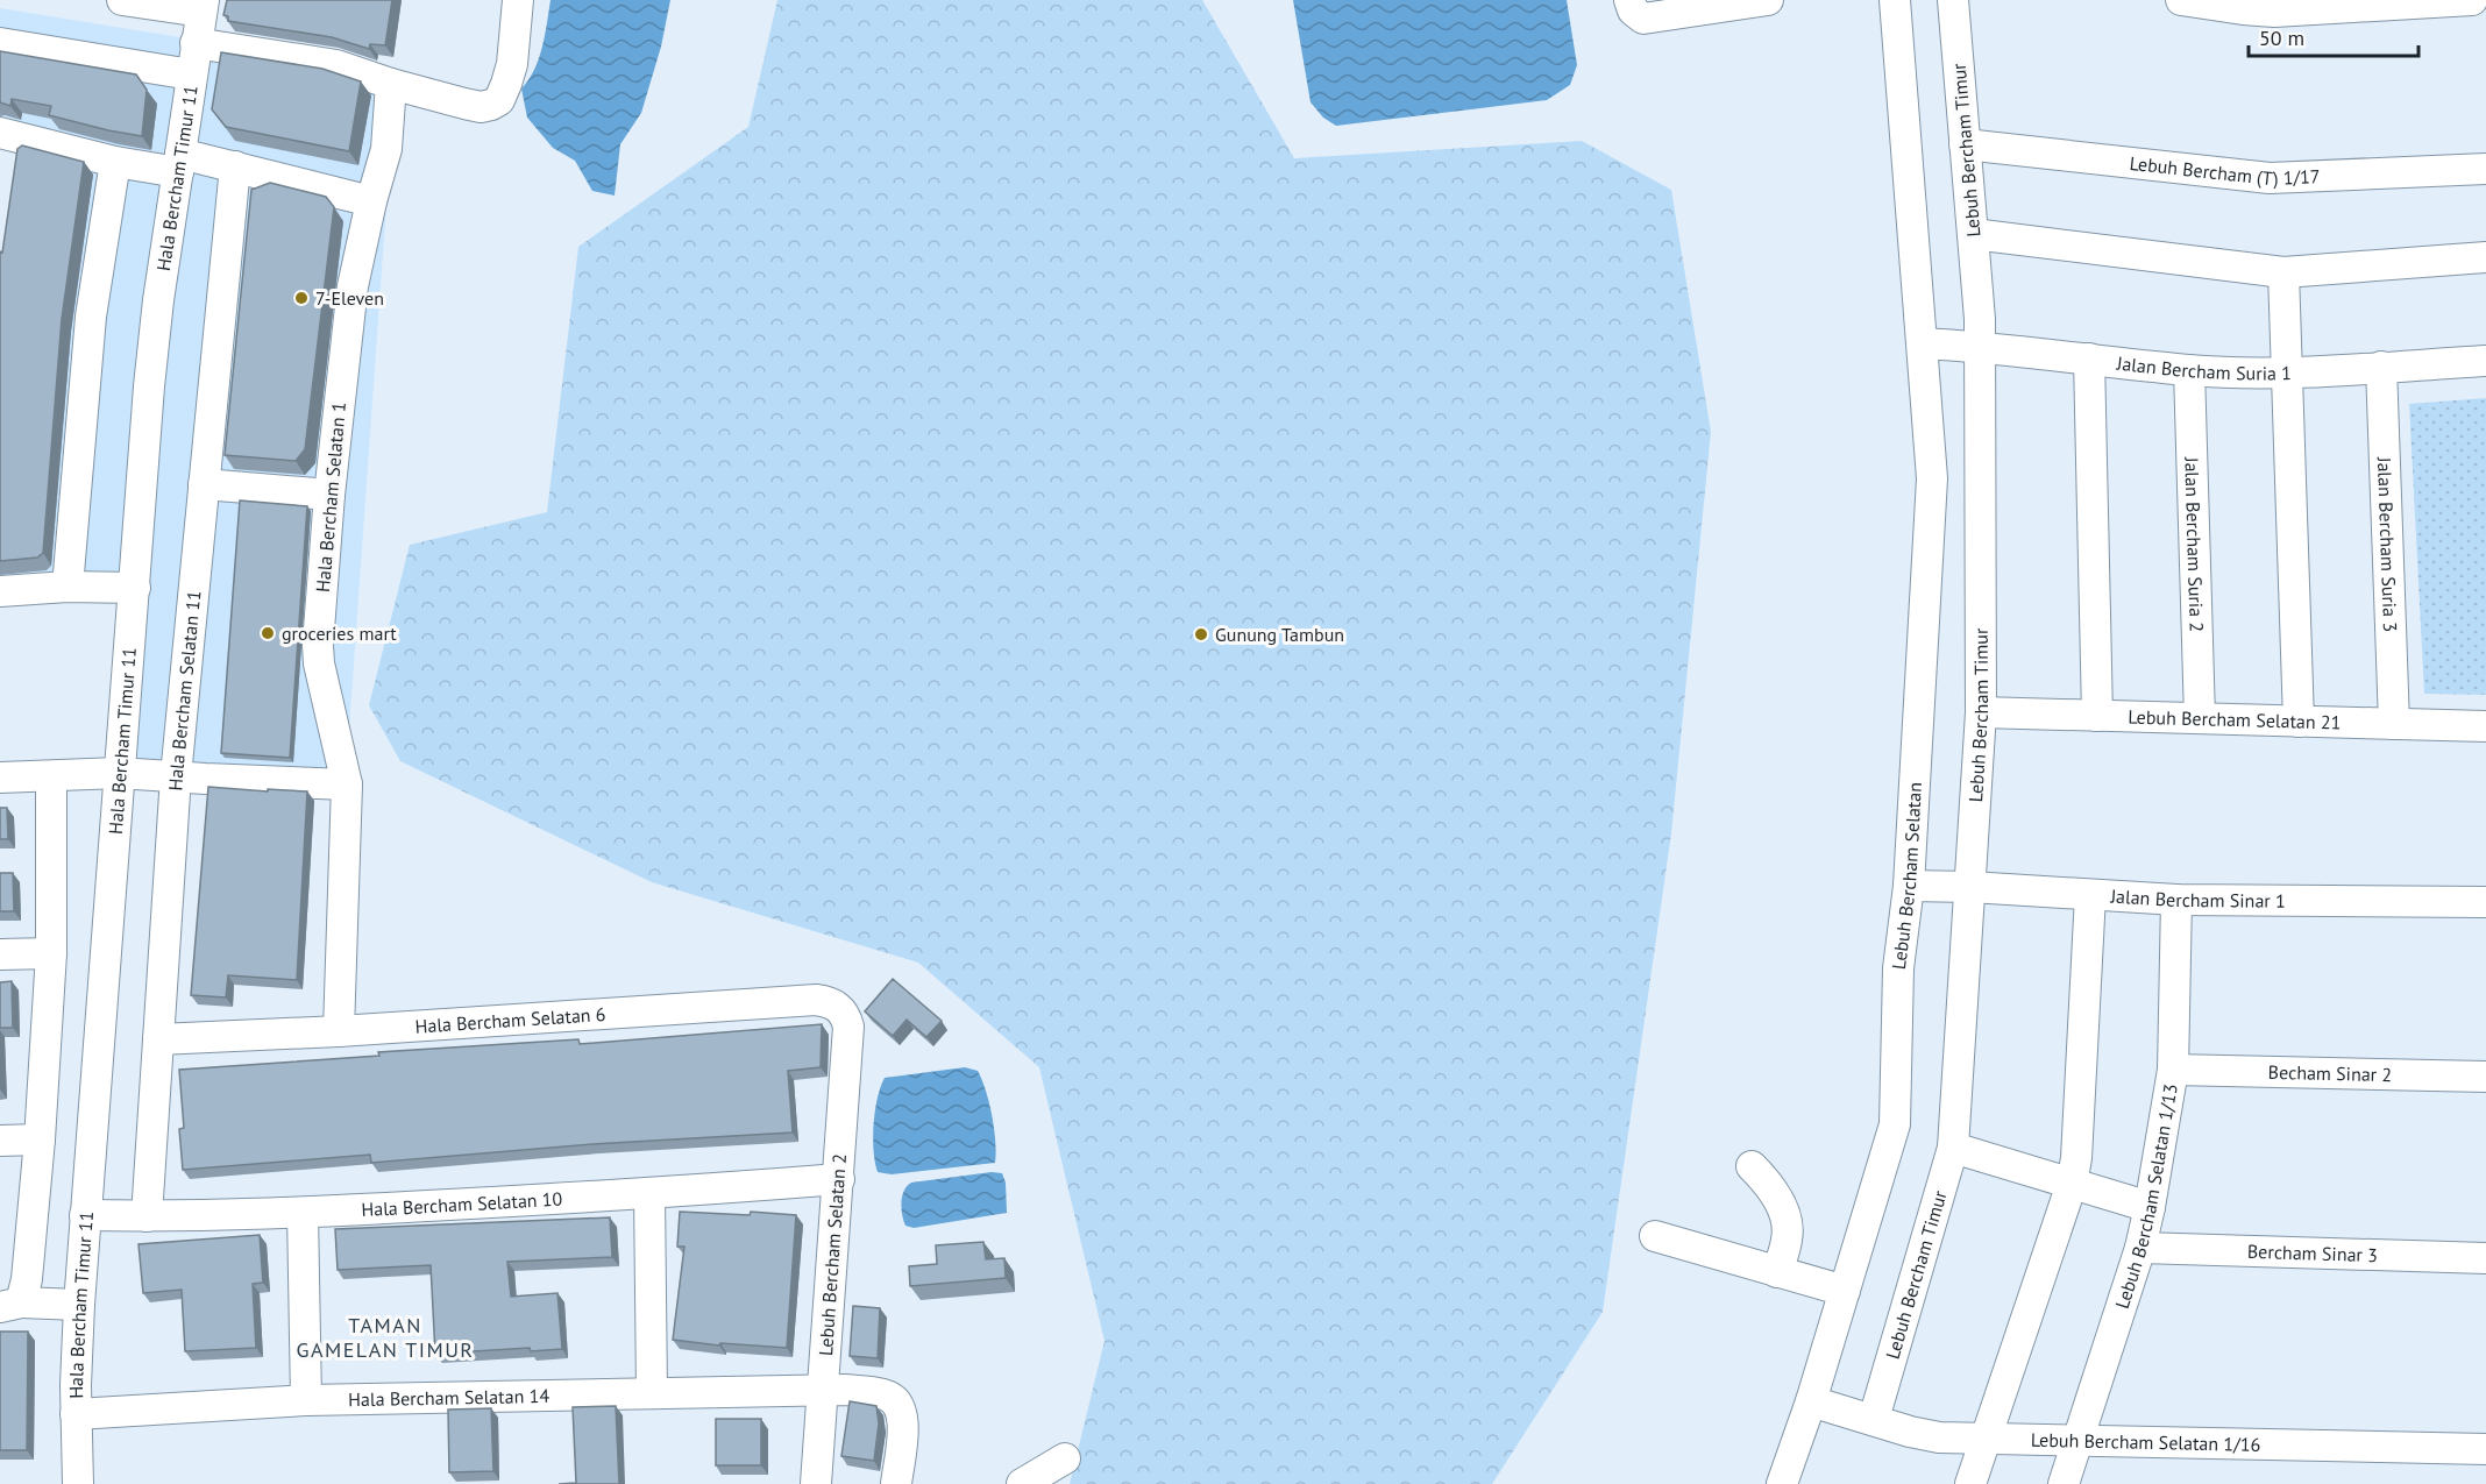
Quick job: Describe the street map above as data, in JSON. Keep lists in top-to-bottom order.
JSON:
{
  "streets": {
    "street": [
      "Lebuh Bercham Timur",
      "Lebuh Bercham (T) 1/17",
      "Hala Bercham Timur 11",
      "Jalan Bercham Suria 1",
      "Hala Bercham Selatan 1",
      "Jalan Bercham Suria 2",
      "Jalan Bercham Suria 3",
      "Hala Bercham Selatan 11",
      "Lebuh Bercham Selatan 21",
      "Lebuh Bercham Selatan",
      "Jalan Bercham Sinar 1",
      "Hala Bercham Selatan 6",
      "Becham Sinar 2",
      "Lebuh Bercham Selatan 1/13",
      "Hala Bercham Selatan 10",
      "Bercham Sinar 3",
      "Lebuh Bercham Selatan 2",
      "Hala Bercham Selatan 14",
      "Lebuh Bercham Selatan 1/16"
    ]
  },
  "crossings": [
    ["Lebuh Bercham Timur", "Lebuh Bercham (T) 1/17"],
    ["Lebuh Bercham Timur", "Jalan Bercham Suria 1"],
    ["Lebuh Bercham Timur", "Lebuh Bercham Selatan 21"],
    ["Lebuh Bercham Timur", "Jalan Bercham Sinar 1"],
    ["Lebuh Bercham Timur", "Lebuh Bercham Selatan 1/16"],
    ["Hala Bercham Timur 11", "Hala Bercham Selatan 10"],
    ["Hala Bercham Timur 11", "Hala Bercham Selatan 14"],
    ["Jalan Bercham Suria 1", "Jalan Bercham Suria 2"],
    ["Jalan Bercham Suria 1", "Jalan Bercham Suria 3"],
    ["Jalan Bercham Suria 1", "Lebuh Bercham Selatan"],
    ["Hala Bercham Selatan 1", "Hala Bercham Selatan 6"],
    ["Jalan Bercham Suria 2", "Lebuh Bercham Selatan 21"],
    ["Jalan Bercham Suria 3", "Lebuh Bercham Selatan 21"],
    ["Hala Bercham Selatan 11", "Hala Bercham Selatan 6"],
    ["Hala Bercham Selatan 11", "Hala Bercham Selatan 10"],
    ["Lebuh Bercham Selatan", "Jalan Bercham Sinar 1"],
    ["Lebuh Bercham Selatan", "Lebuh Bercham Selatan 1/16"],
    ["Jalan Bercham Sinar 1", "Lebuh Bercham Selatan 1/13"],
    ["Hala Bercham Selatan 6", "Lebuh Bercham Selatan 2"],
    ["Becham Sinar 2", "Lebuh Bercham Selatan 1/13"],
    ["Lebuh Bercham Selatan 1/13", "Bercham Sinar 3"],
    ["Lebuh Bercham Selatan 1/13", "Lebuh Bercham Selatan 1/16"],
    ["Hala Bercham Selatan 10", "Lebuh Bercham Selatan 2"],
    ["Lebuh Bercham Selatan 2", "Hala Bercham Selatan 14"]
  ],
  "districts": ["TAMAN GAMELAN TIMUR"],
  "places": ["7-Eleven", "groceries mart", "Gunung Tambun"],
  "scale_bar": "50 m"
}
